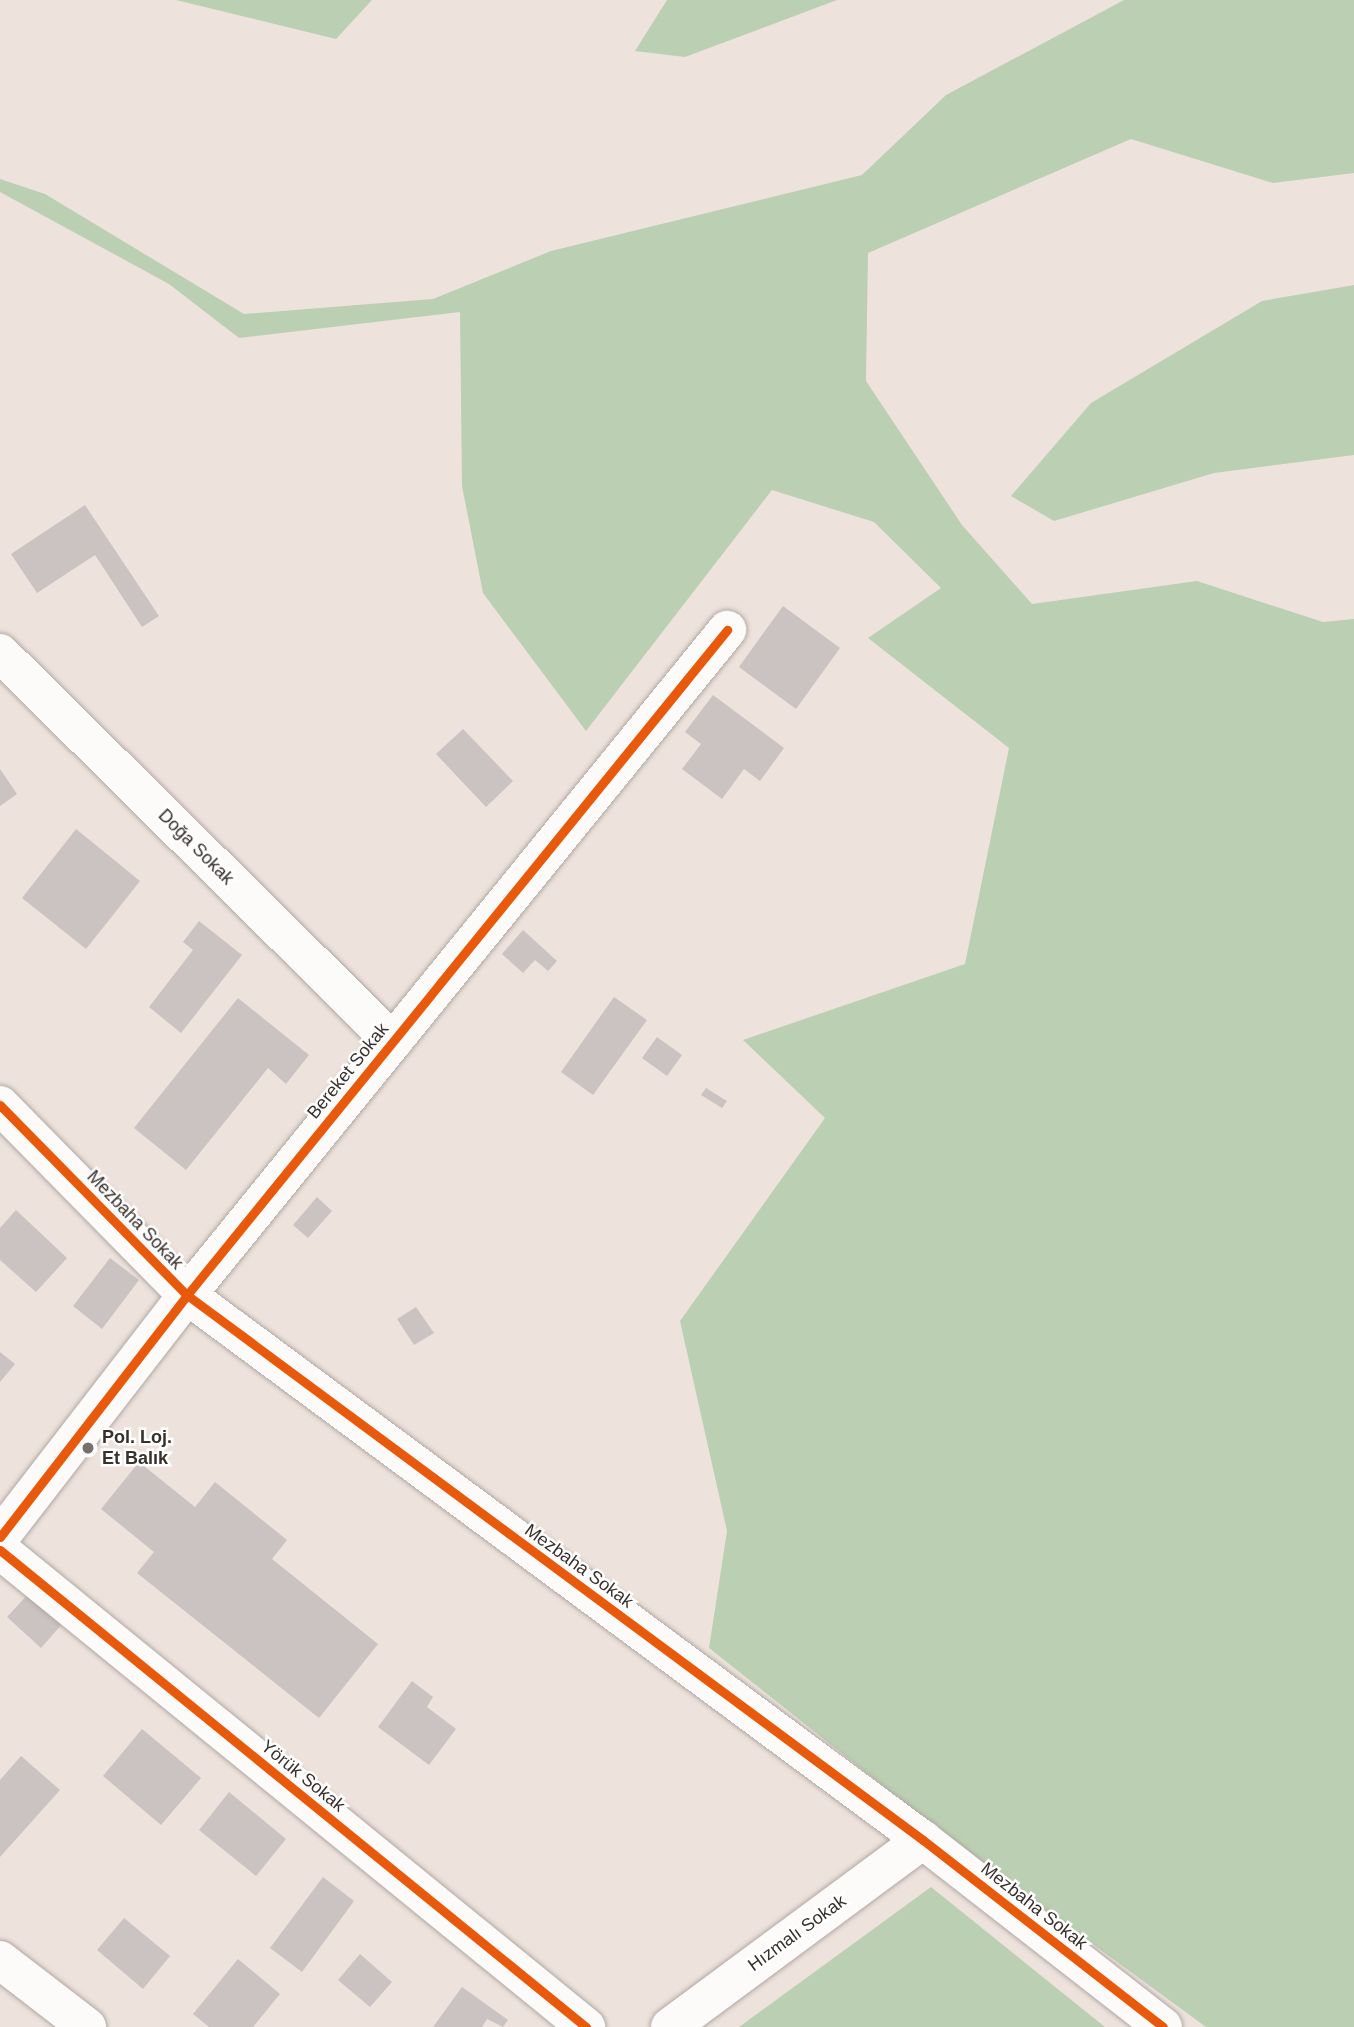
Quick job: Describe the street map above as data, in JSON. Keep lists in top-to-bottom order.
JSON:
{
  "streets": {
    "street": [
      "Doğa Sokak",
      "Bereket Sokak",
      "Mezbaha Sokak",
      "Yörük Sokak",
      "Hızmalı Sokak"
    ]
  },
  "crossings": [
    ["Doğa Sokak", "Bereket Sokak"],
    ["Bereket Sokak", "Mezbaha Sokak"],
    ["Mezbaha Sokak", "Hızmalı Sokak"]
  ],
  "places": ["Pol. Loj. Et Balık"]
}
